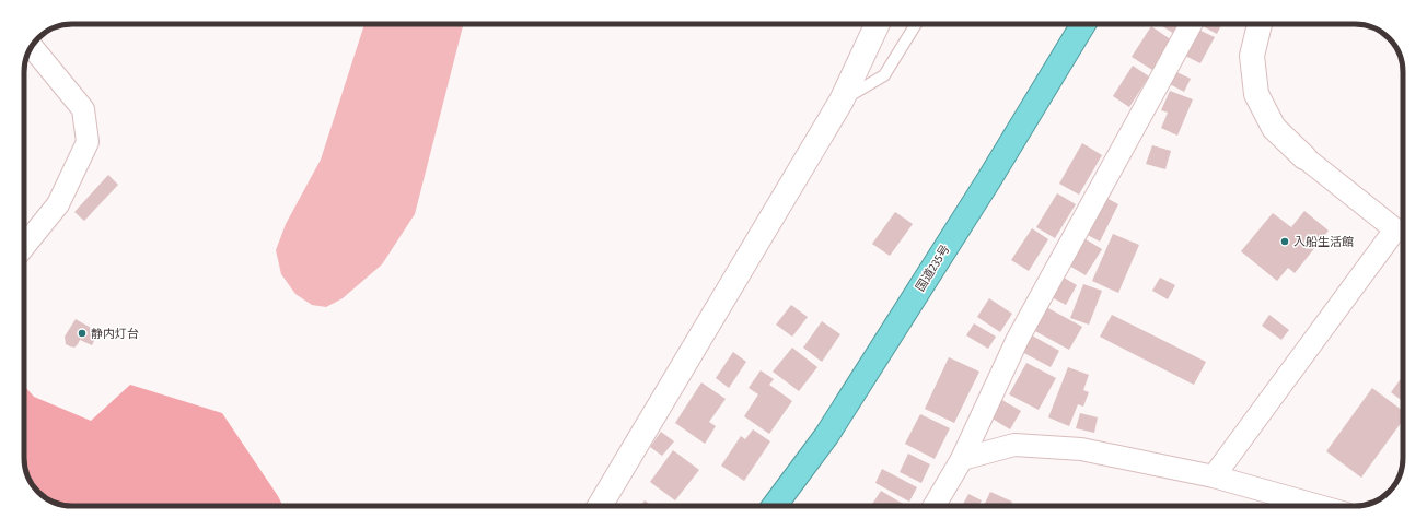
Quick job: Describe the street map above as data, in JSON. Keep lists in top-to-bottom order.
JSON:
{
  "streets": {
    "highway": ["国道235号"]
  },
  "places": ["入船生活館", "静内灯台"]
}
